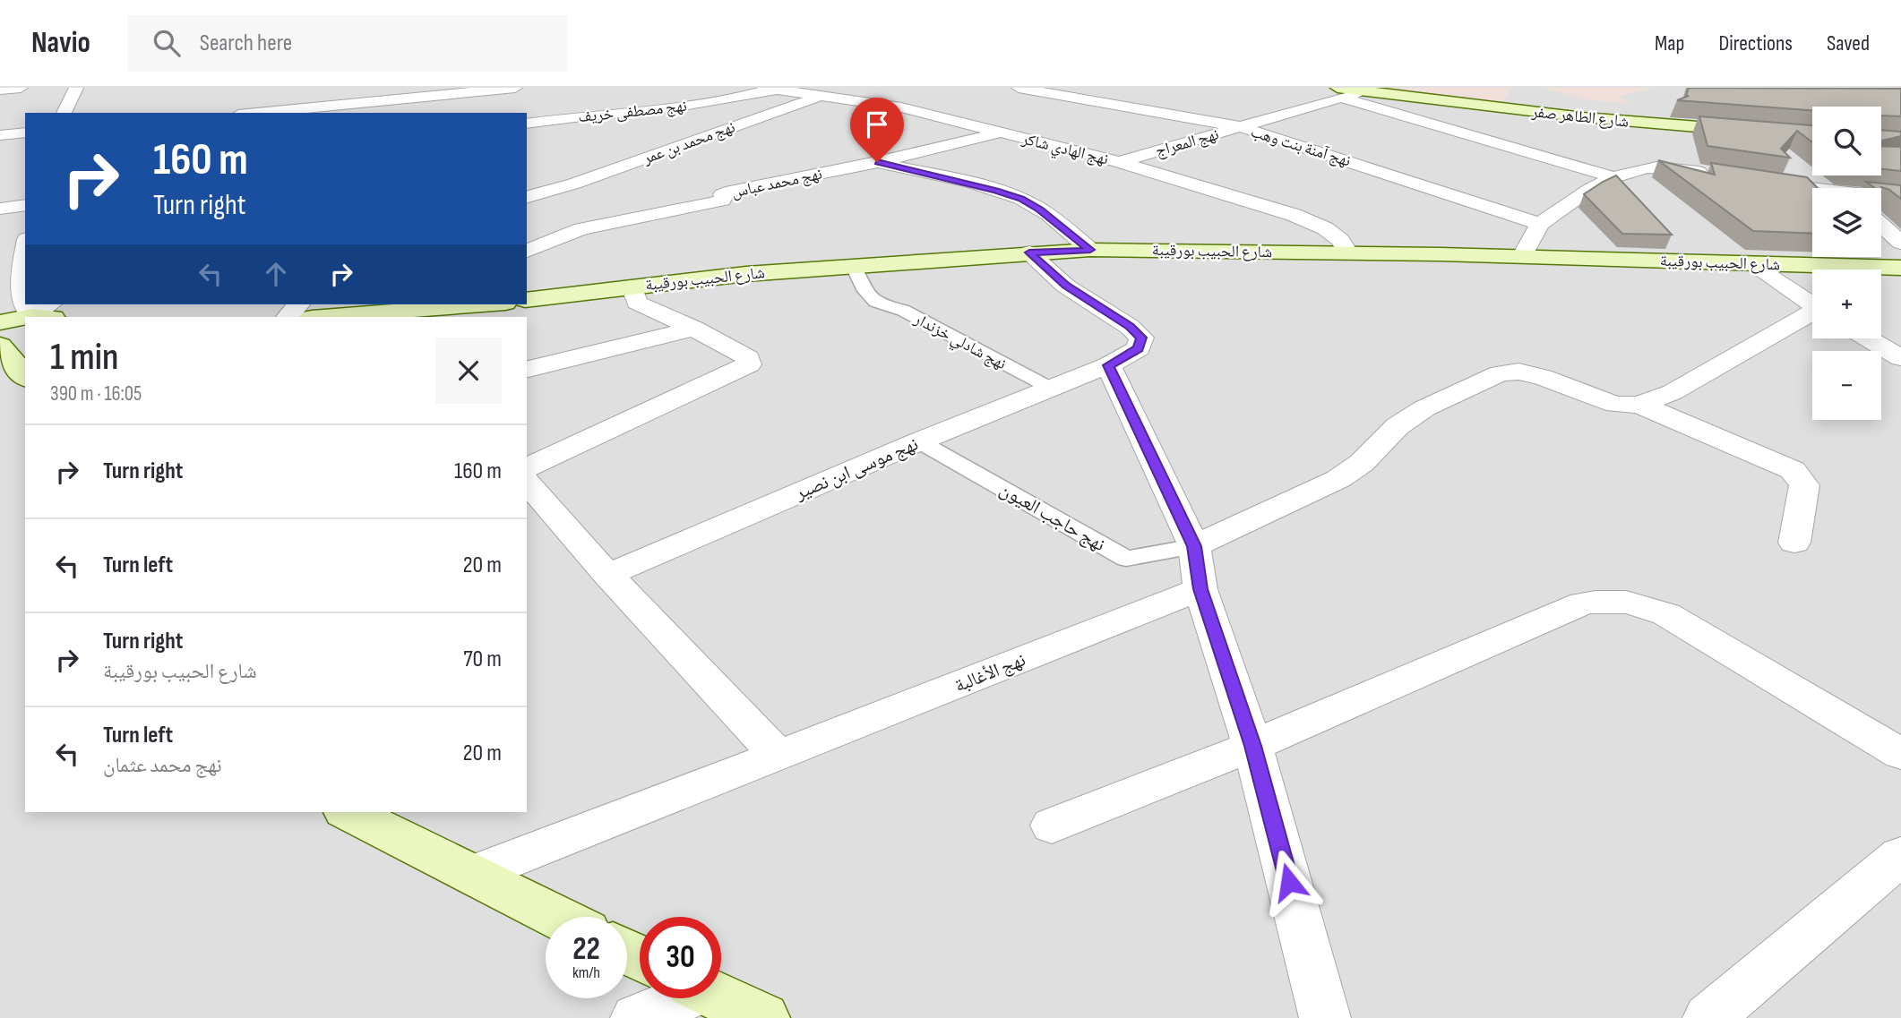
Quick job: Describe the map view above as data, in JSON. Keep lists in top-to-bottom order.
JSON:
{
  "streets": {
    "main road": ["شارع الطاهر صفر", "شارع الحبيب بورقيبة"],
    "street": [
      "نهج مصطفى خريف",
      "نهج محمد بن عمر",
      "نهج المعراج",
      "نهج آمنة بنت وهب",
      "نهج الهادي شاكر",
      "نهج محمد عباس",
      "نهج شادلي خزندار",
      "نهج موسى ابن نصير",
      "نهج حاجب العيون",
      "نهج الأغالبة"
    ]
  },
  "crossings": [
    ["نهج مصطفى خريف", "نهج الهادي شاكر"],
    ["شارع الطاهر صفر", "نهج المعراج"],
    ["نهج محمد بن عمر", "نهج الهادي شاكر"],
    ["نهج المعراج", "نهج آمنة بنت وهب"],
    ["نهج المعراج", "نهج الهادي شاكر"],
    ["نهج الهادي شاكر", "نهج محمد عباس"],
    ["نهج الهادي شاكر", "شارع الحبيب بورقيبة"],
    ["شارع الحبيب بورقيبة", "نهج شادلي خزندار"],
    ["شارع الحبيب بورقيبة", "نهج موسى ابن نصير"],
    ["نهج شادلي خزندار", "نهج موسى ابن نصير"],
    ["نهج موسى ابن نصير", "نهج حاجب العيون"]
  ],
  "page": {
    "header": "Navio",
    "search": "Search here",
    "nav": ["Map", "Directions", "Saved"],
    "map_buttons": ["+", "−"],
    "turn": ["160 m", "Turn right"],
    "heading": ["1 min", "390 m · 16:05"],
    "list": [
      {
        "name": "Turn right",
        "value": "160 m"
      },
      {
        "name": "Turn left",
        "value": "20 m"
      },
      {
        "name": "Turn right",
        "note": "شارع الحبيب بورقيبة",
        "value": "70 m"
      },
      {
        "name": "Turn left",
        "note": "نهج محمد عثمان",
        "value": "20 m"
      }
    ],
    "speed": "22 km/h",
    "limit": "30"
  }
}
